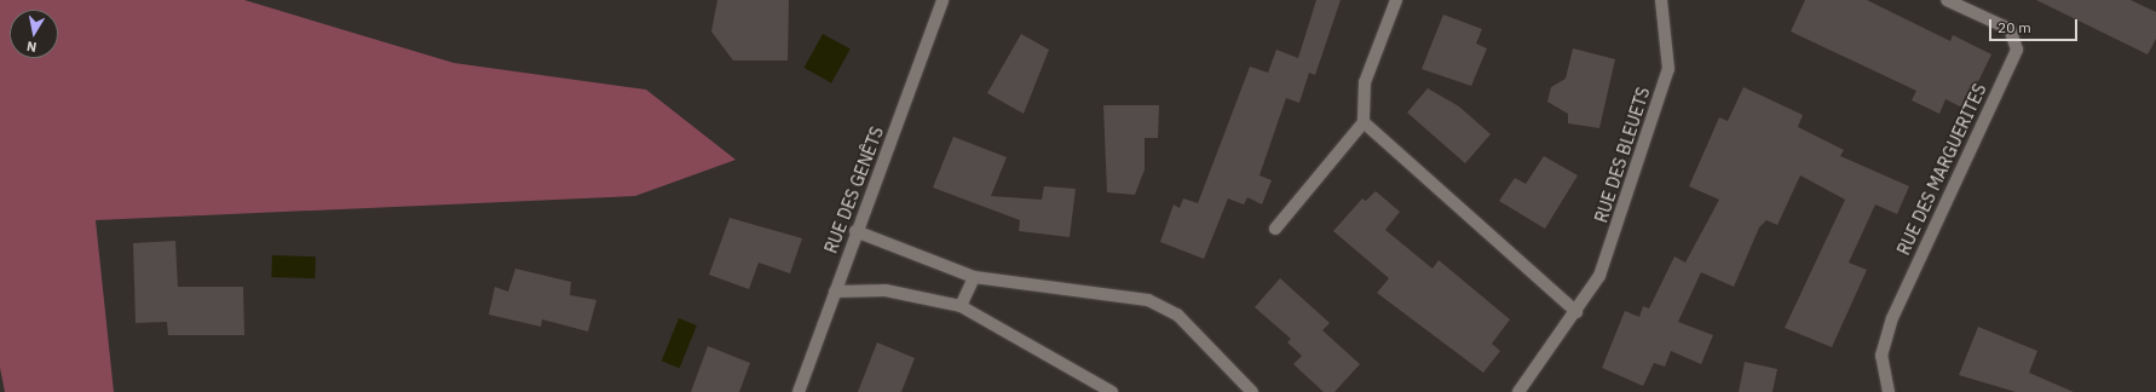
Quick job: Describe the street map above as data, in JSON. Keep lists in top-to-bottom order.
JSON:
{
  "streets": {
    "street": ["RUE DES BLEUETS", "RUE DES MARGUERITES", "RUE DES GENÊTS"]
  },
  "scale_bar": "20 m",
  "north": "bottom"
}
